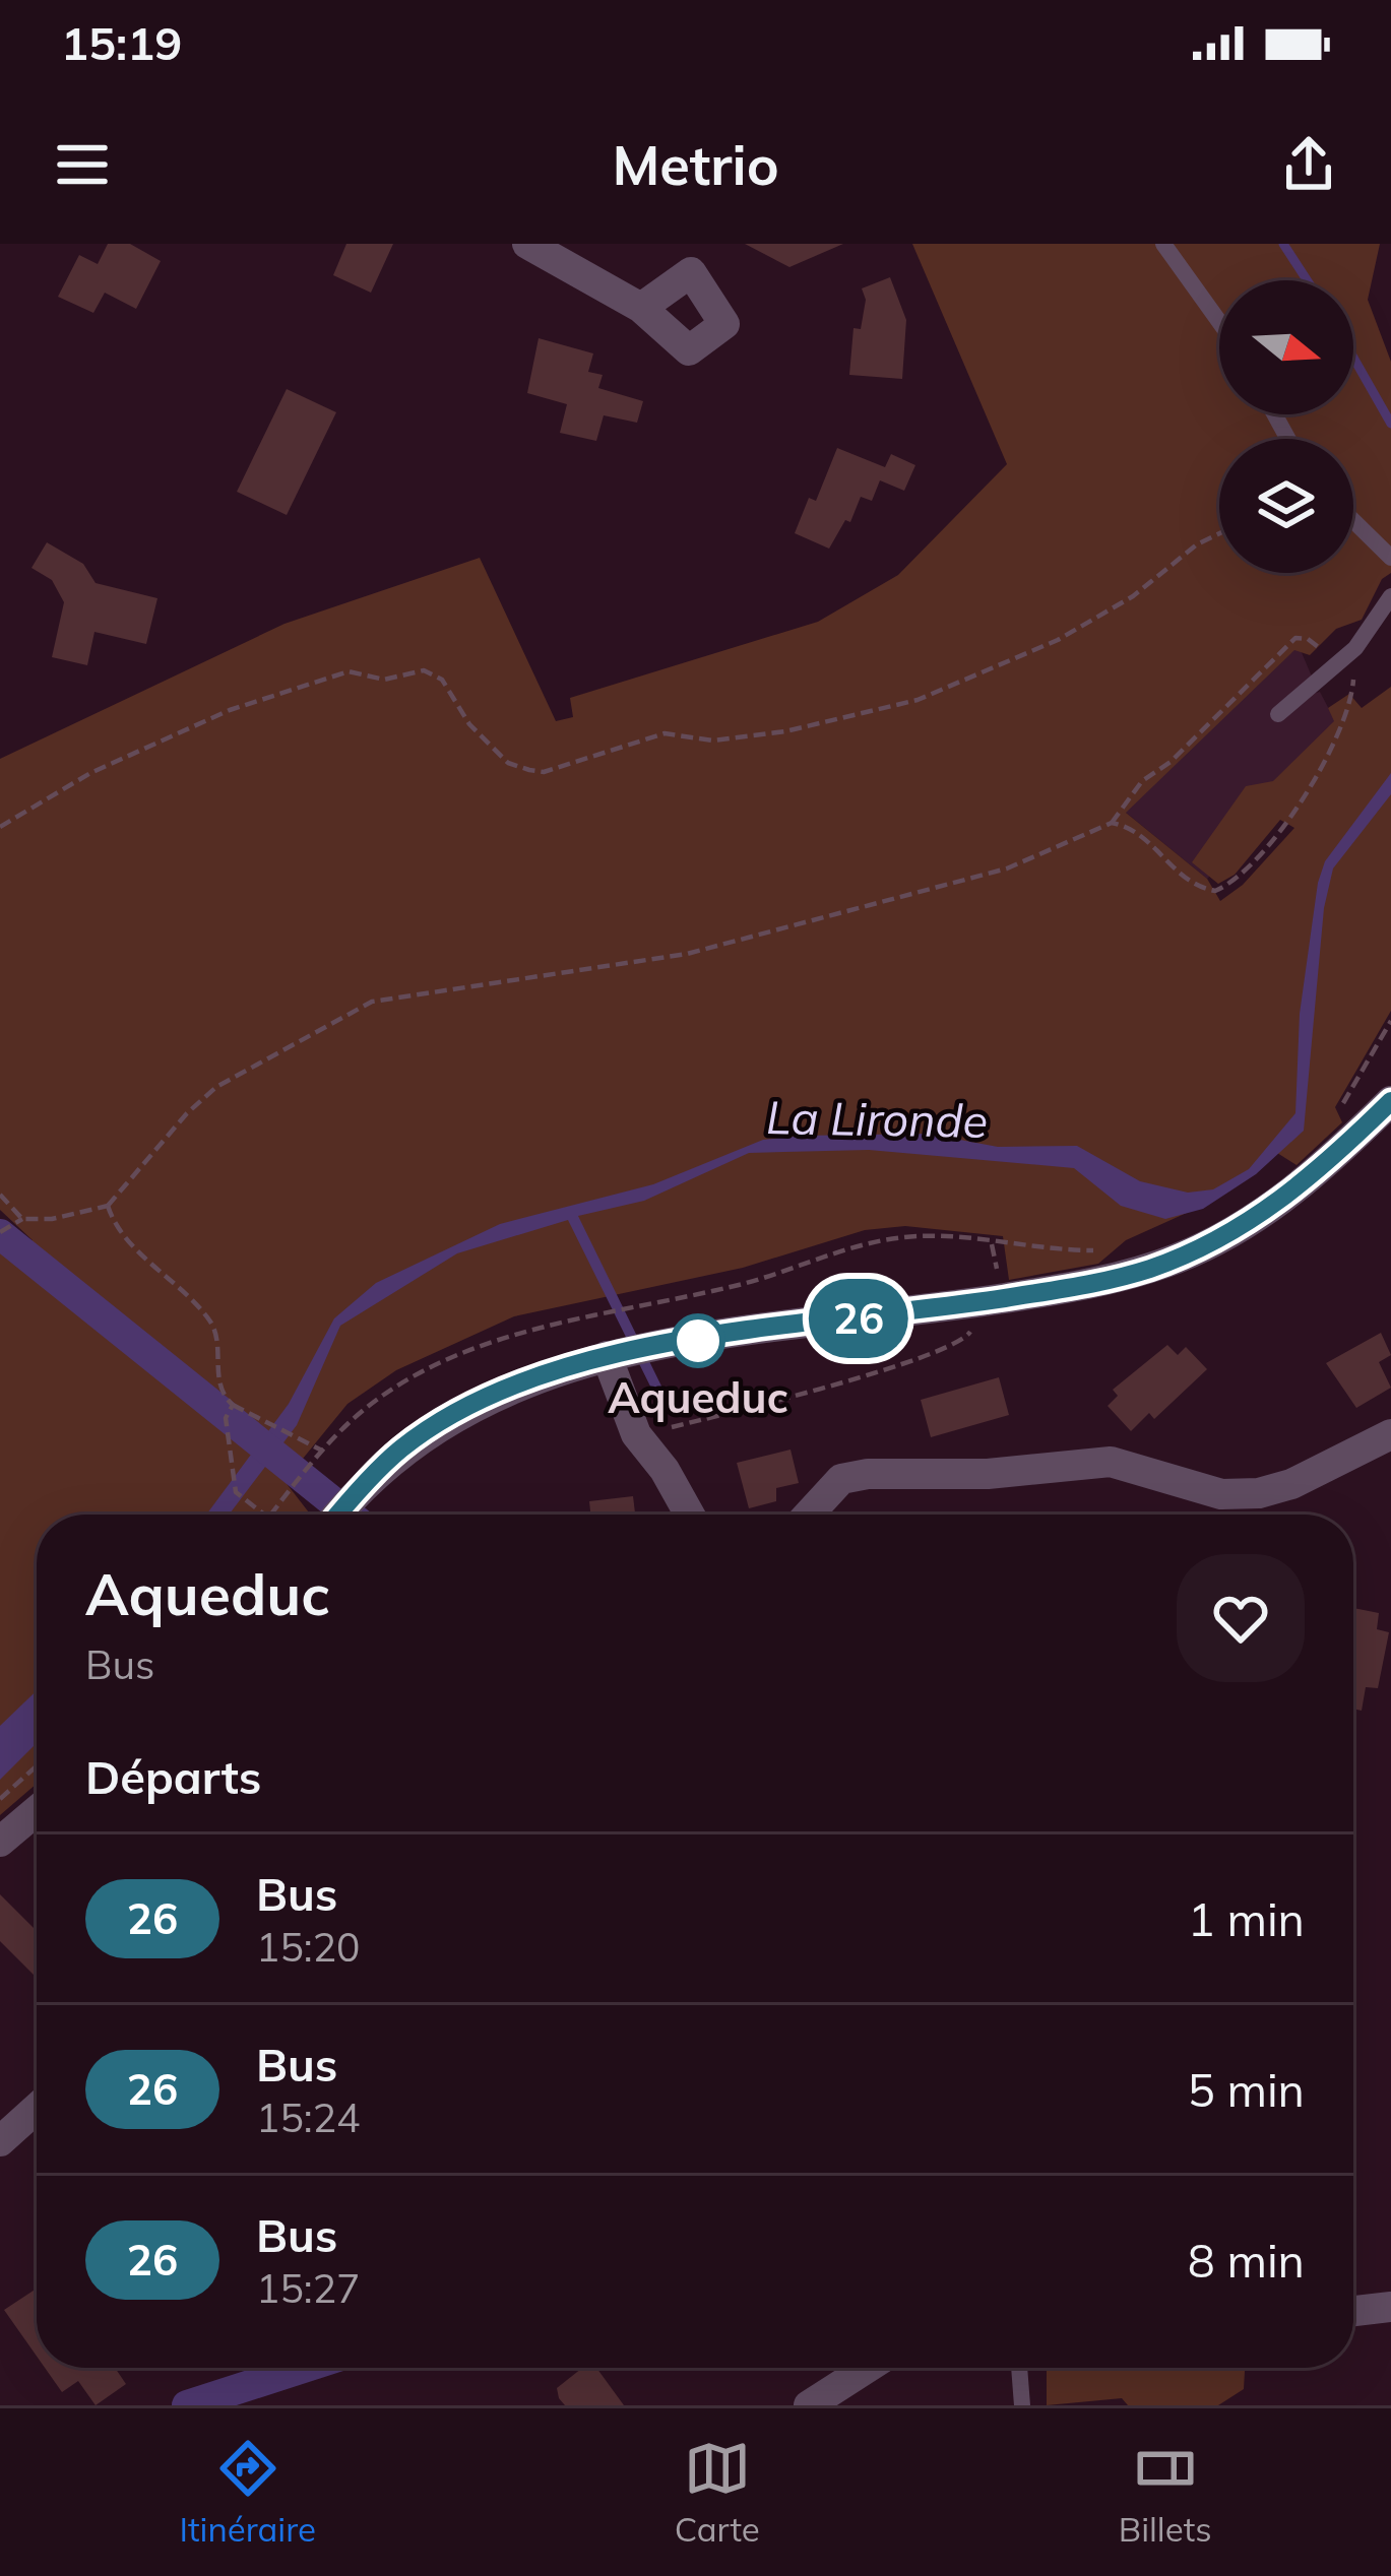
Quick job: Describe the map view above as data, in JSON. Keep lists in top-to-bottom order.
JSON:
{
  "water": ["La Lironde"],
  "places": ["Aqueduc"],
  "lines": ["bus line 26"],
  "north": "right",
  "page": {
    "status": "15:19",
    "header": "Metrio",
    "on_map": "26",
    "heading": [
      ["Aqueduc", "Bus"],
      "Départs"
    ],
    "list": [
      {
        "mark": "26",
        "name": "Bus",
        "note": "15:20",
        "value": "1 min"
      },
      {
        "mark": "26",
        "name": "Bus",
        "note": "15:24",
        "value": "5 min"
      },
      {
        "mark": "26",
        "name": "Bus",
        "note": "15:27",
        "value": "8 min"
      }
    ],
    "tabs": ["Itinéraire", "Carte", "Billets"]
  }
}
